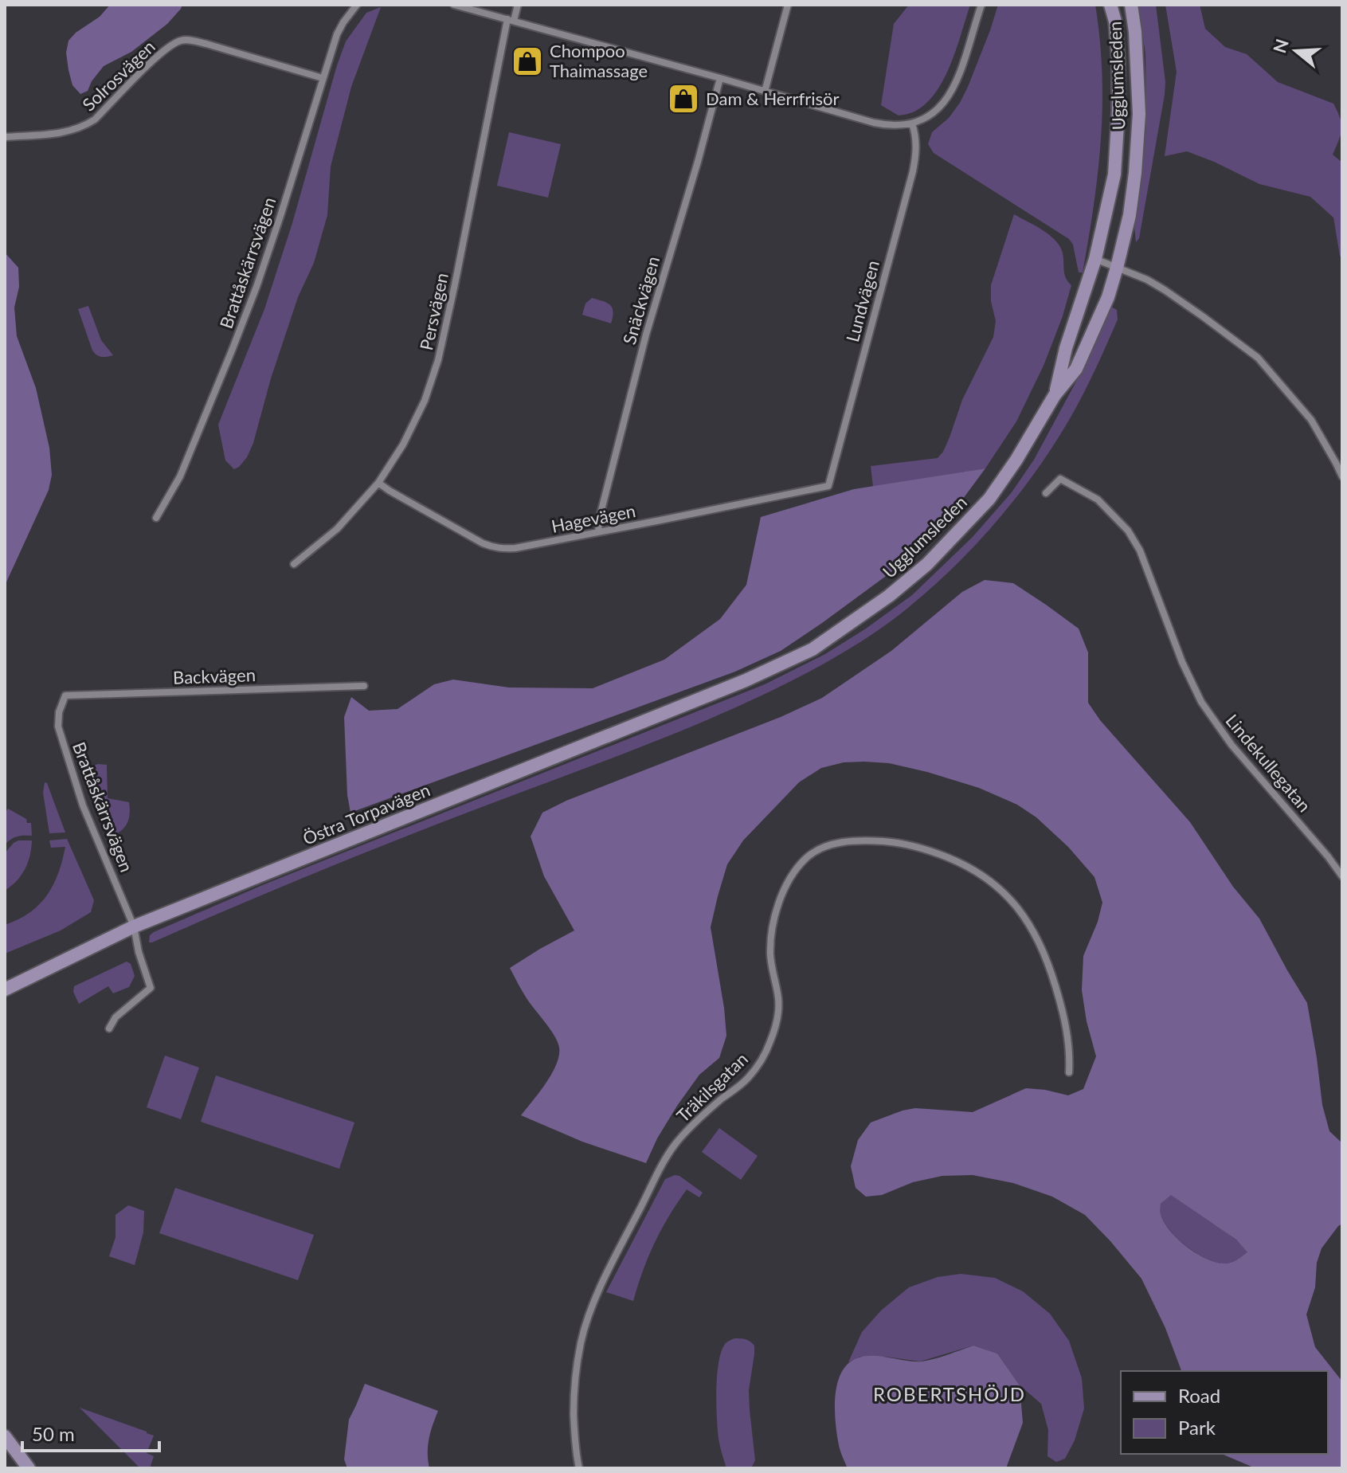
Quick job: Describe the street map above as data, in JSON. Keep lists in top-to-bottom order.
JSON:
{
  "streets": {
    "street": [
      "Solrosvägen",
      "Ugglumsleden",
      "Brattåskärrsvägen",
      "Snäckvägen",
      "Lundvägen",
      "Persvägen",
      "Hagevägen",
      "Backvägen",
      "Lindekullegatan",
      "Östra Torpavägen",
      "Träkilsgatan"
    ]
  },
  "crossings": [
    ["Solrosvägen", "Brattåskärrsvägen"],
    ["Ugglumsleden", "Östra Torpavägen"],
    ["Brattåskärrsvägen", "Backvägen"],
    ["Brattåskärrsvägen", "Östra Torpavägen"],
    ["Snäckvägen", "Hagevägen"],
    ["Lundvägen", "Hagevägen"],
    ["Persvägen", "Hagevägen"]
  ],
  "districts": ["ROBERTSHÖJD"],
  "places": {
    "shop": ["Chompoo Thaimassage", "Dam & Herrfrisör"]
  },
  "legend": ["Road", "Park"],
  "scale_bar": "50 m",
  "north": "left"
}
